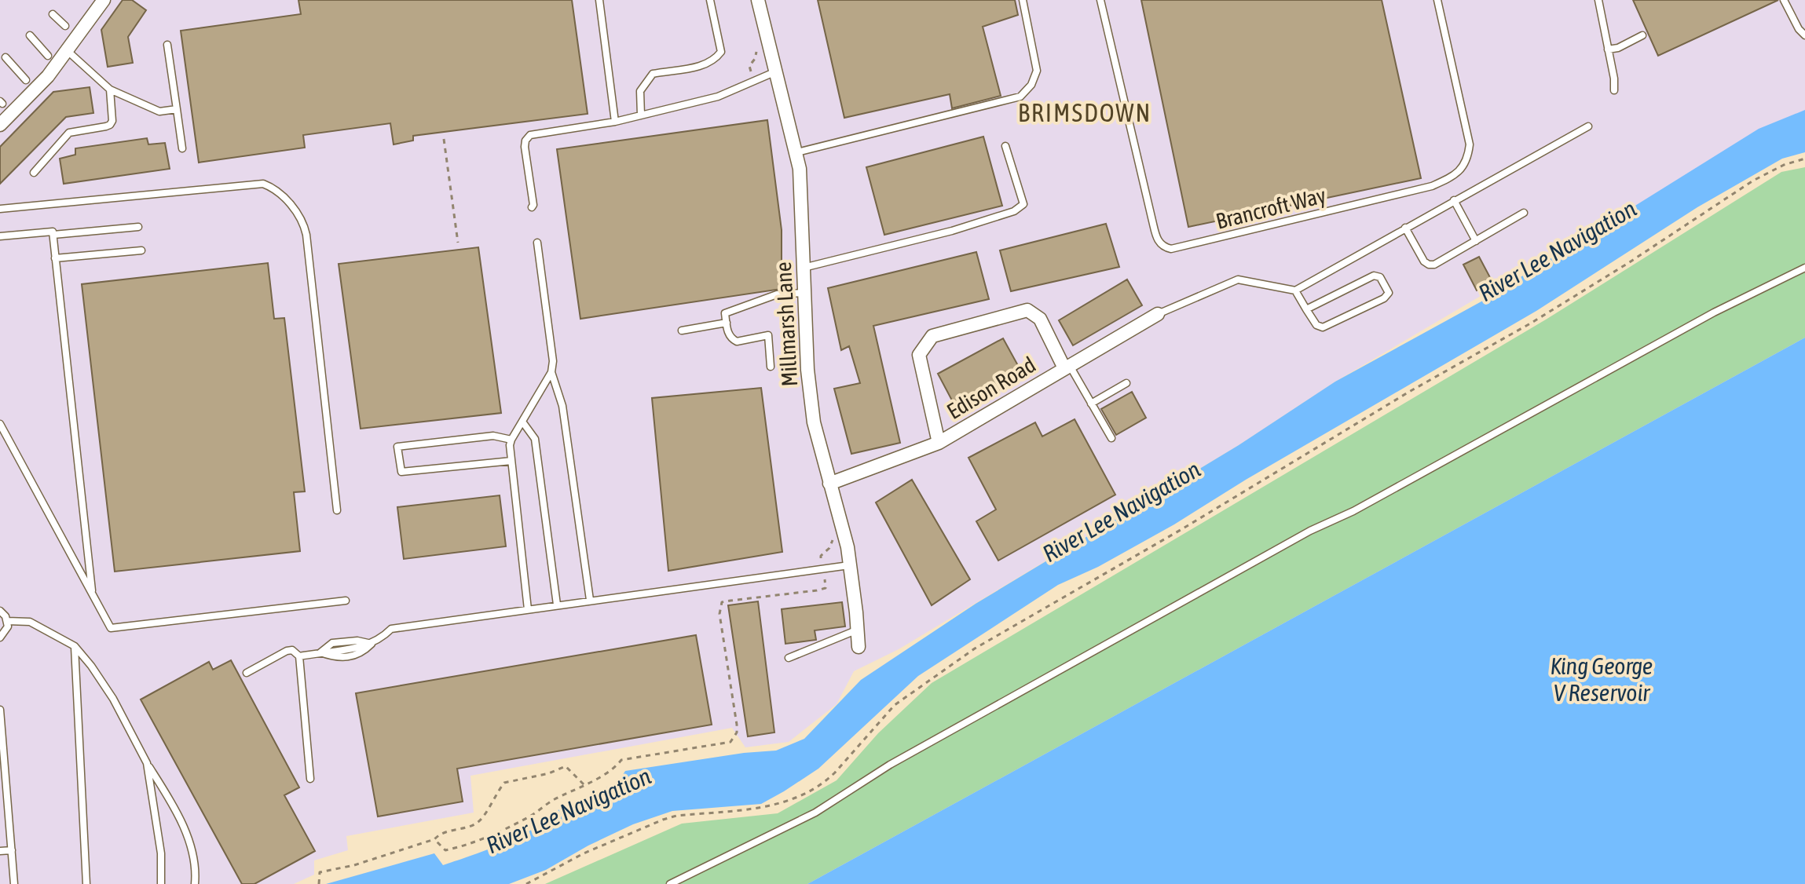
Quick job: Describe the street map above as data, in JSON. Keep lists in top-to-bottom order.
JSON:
{
  "streets": {
    "street": ["Millmarsh Lane", "Edison Road"],
    "lane": ["Brancroft Way"]
  },
  "crossings": [
    ["Millmarsh Lane", "Edison Road"]
  ],
  "districts": ["BRIMSDOWN"],
  "water": ["River Lee Navigation", "King George V Reservoir"]
}
